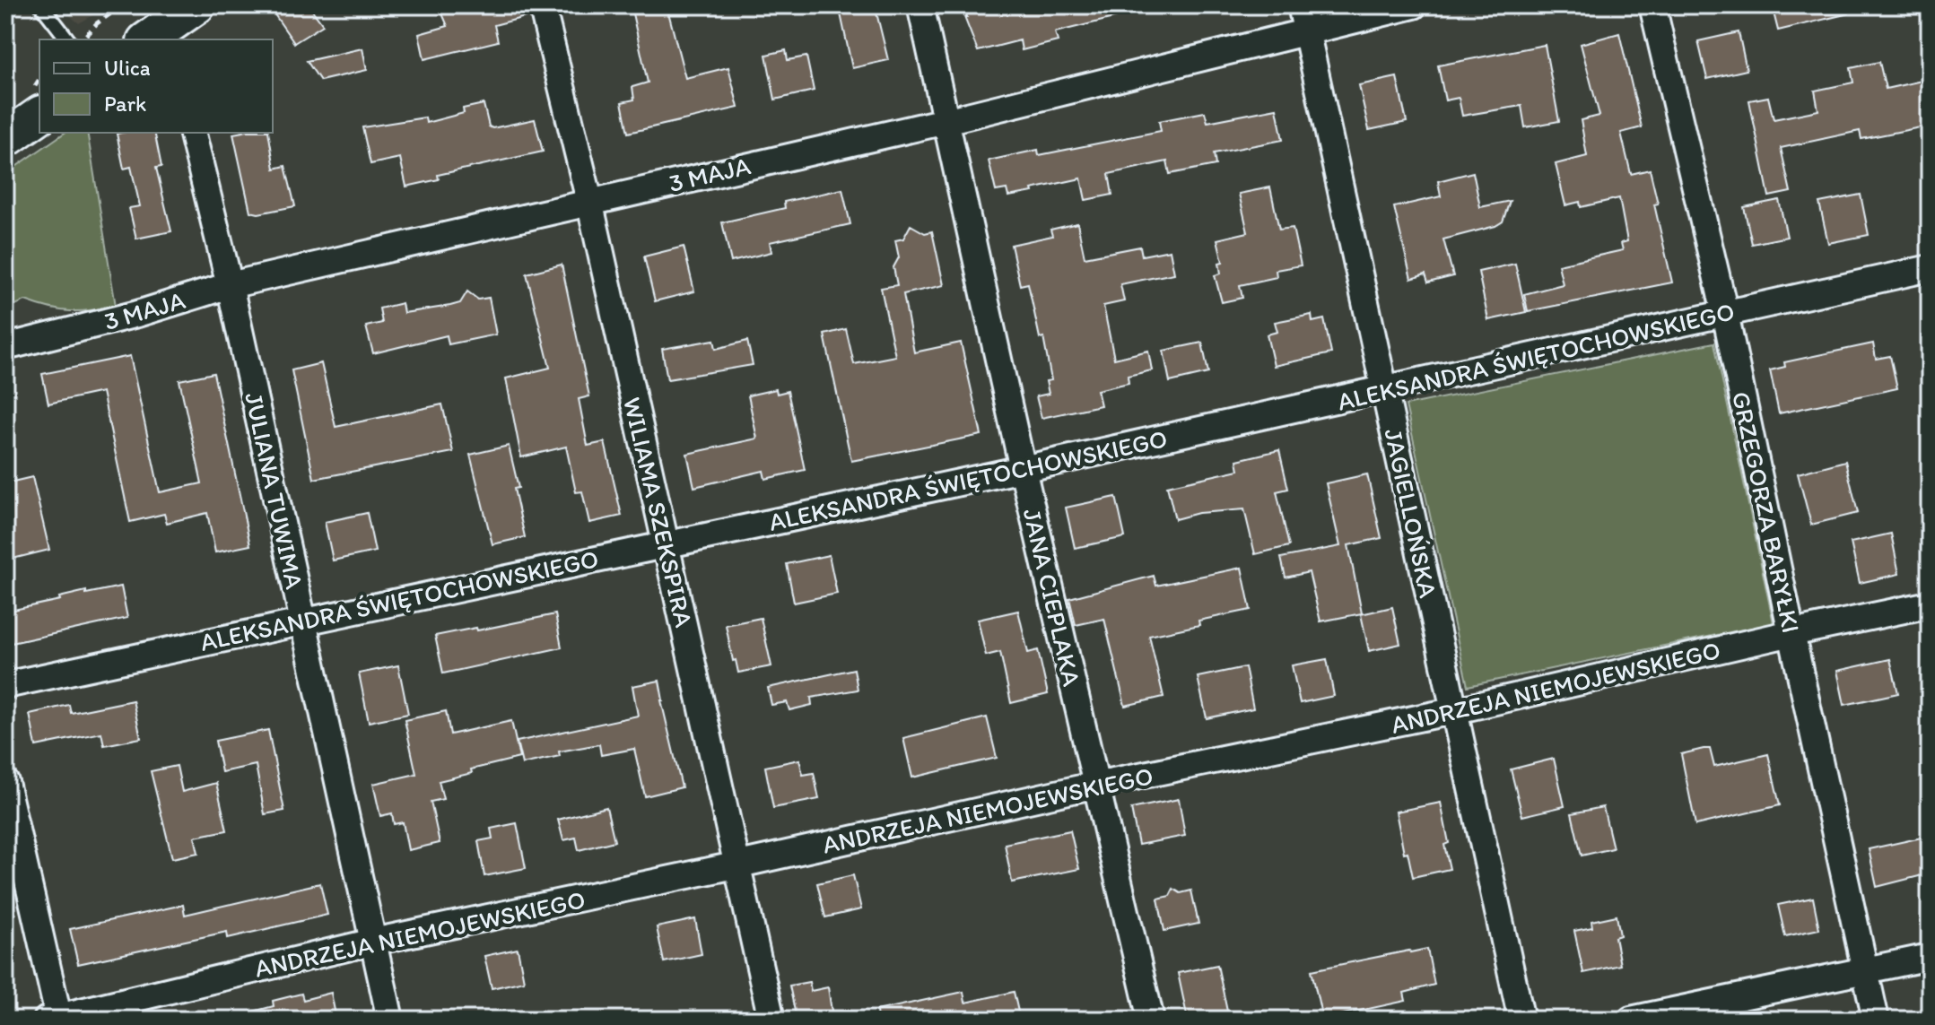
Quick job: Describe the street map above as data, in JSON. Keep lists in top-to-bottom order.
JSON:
{
  "streets": {
    "street": [
      "3 MAJA",
      "ALEKSANDRA ŚWIĘTOCHOWSKIEGO",
      "JULIANA TUWIMA",
      "WILIAMA SZEKSPIRA",
      "GRZEGORZA BARYŁKI",
      "JAGIELLOŃSKA",
      "JANA CIEPLAKA",
      "ANDRZEJA NIEMOJEWSKIEGO"
    ]
  },
  "crossings": [
    ["3 MAJA", "JULIANA TUWIMA"],
    ["3 MAJA", "WILIAMA SZEKSPIRA"],
    ["3 MAJA", "JAGIELLOŃSKA"],
    ["3 MAJA", "JANA CIEPLAKA"],
    ["ALEKSANDRA ŚWIĘTOCHOWSKIEGO", "JULIANA TUWIMA"],
    ["ALEKSANDRA ŚWIĘTOCHOWSKIEGO", "WILIAMA SZEKSPIRA"],
    ["ALEKSANDRA ŚWIĘTOCHOWSKIEGO", "GRZEGORZA BARYŁKI"],
    ["ALEKSANDRA ŚWIĘTOCHOWSKIEGO", "JAGIELLOŃSKA"],
    ["ALEKSANDRA ŚWIĘTOCHOWSKIEGO", "JANA CIEPLAKA"],
    ["JULIANA TUWIMA", "ANDRZEJA NIEMOJEWSKIEGO"],
    ["WILIAMA SZEKSPIRA", "ANDRZEJA NIEMOJEWSKIEGO"],
    ["GRZEGORZA BARYŁKI", "ANDRZEJA NIEMOJEWSKIEGO"],
    ["JAGIELLOŃSKA", "ANDRZEJA NIEMOJEWSKIEGO"],
    ["JANA CIEPLAKA", "ANDRZEJA NIEMOJEWSKIEGO"]
  ],
  "legend": ["Ulica", "Park"]
}
